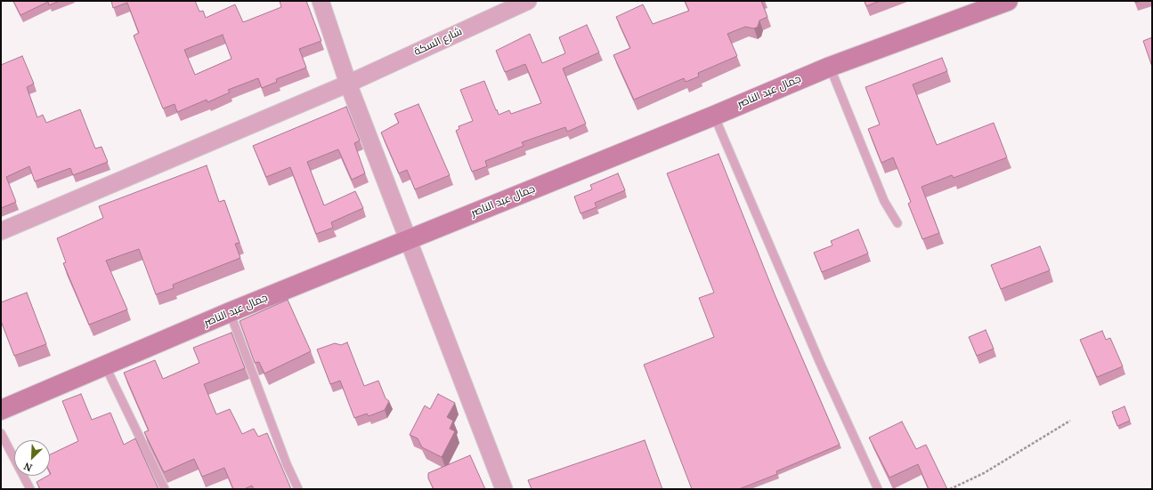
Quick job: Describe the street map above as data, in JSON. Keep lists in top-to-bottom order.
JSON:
{
  "streets": {
    "main road": ["جمال عبد الناصر"],
    "street": ["شارع السكة"]
  },
  "north": "bottom left"
}
